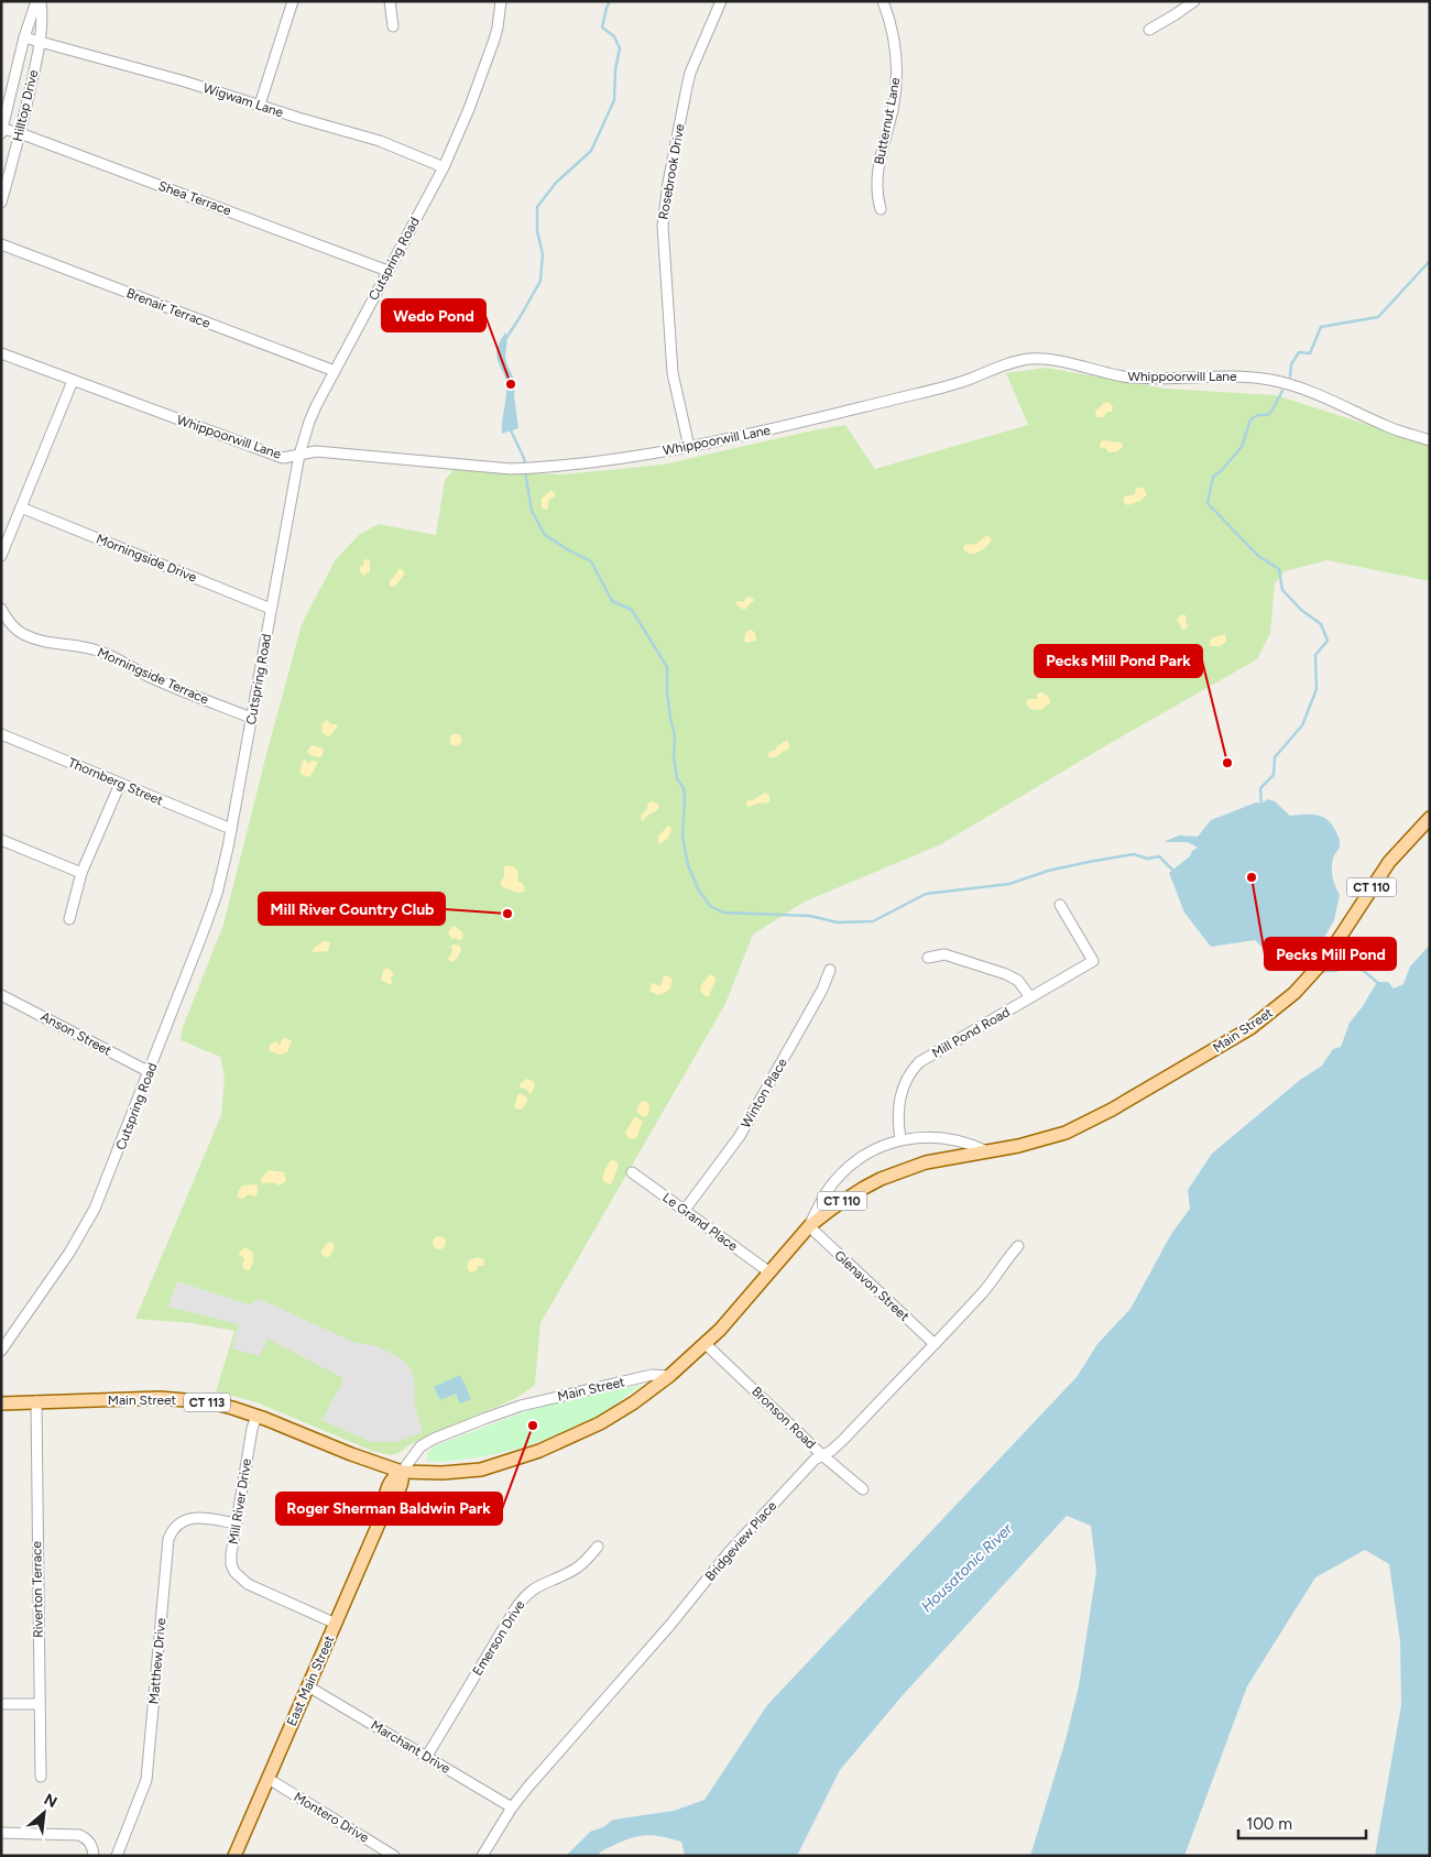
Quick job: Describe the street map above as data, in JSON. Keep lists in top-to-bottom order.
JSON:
{
  "streets": {
    "main road": [
      "CT 110",
      "Main Street",
      "CT 113",
      "East Main Street"
    ],
    "street": [
      "Wigwam Lane",
      "Hilltop Drive",
      "Butternut Lane",
      "Rosebrook Drive",
      "Shea Terrace",
      "Cutspring Road",
      "Brenair Terrace",
      "Whippoorwill Lane",
      "Morningside Drive",
      "Morningside Terrace",
      "Thornberg Street",
      "Mill Pond Road",
      "Anson Street",
      "Winton Place",
      "Le Grand Place",
      "Glenavon Street",
      "Bronson Road",
      "Mill River Drive",
      "Bridgeview Place",
      "Riverton Terrace",
      "Emerson Drive",
      "Matthew Drive",
      "Marchant Drive",
      "Montero Drive"
    ]
  },
  "crossings": [
    ["Wigwam Lane", "Hilltop Drive"],
    ["Wigwam Lane", "Cutspring Road"],
    ["Hilltop Drive", "Shea Terrace"],
    ["Rosebrook Drive", "Whippoorwill Lane"],
    ["Shea Terrace", "Cutspring Road"],
    ["Cutspring Road", "Brenair Terrace"],
    ["Cutspring Road", "Whippoorwill Lane"],
    ["Cutspring Road", "Morningside Drive"],
    ["Cutspring Road", "Morningside Terrace"],
    ["Cutspring Road", "Thornberg Street"],
    ["Cutspring Road", "Anson Street"],
    ["Main Street", "Mill Pond Road"],
    ["Main Street", "Le Grand Place"],
    ["Main Street", "Glenavon Street"],
    ["Main Street", "Bronson Road"],
    ["Main Street", "Mill River Drive"],
    ["Main Street", "Riverton Terrace"],
    ["Main Street", "East Main Street"],
    ["Winton Place", "Le Grand Place"],
    ["Glenavon Street", "Bridgeview Place"],
    ["Bronson Road", "Bridgeview Place"],
    ["Mill River Drive", "Matthew Drive"],
    ["Mill River Drive", "East Main Street"],
    ["Bridgeview Place", "Marchant Drive"],
    ["Emerson Drive", "Marchant Drive"],
    ["East Main Street", "Marchant Drive"],
    ["East Main Street", "Montero Drive"]
  ],
  "water": ["Housatonic River"],
  "places": [
    "Wedo Pond",
    "Pecks Mill Pond Park",
    "Pecks Mill Pond",
    "Mill River Country Club",
    "Roger Sherman Baldwin Park"
  ],
  "scale_bar": "100 m",
  "north": "top right"
}
